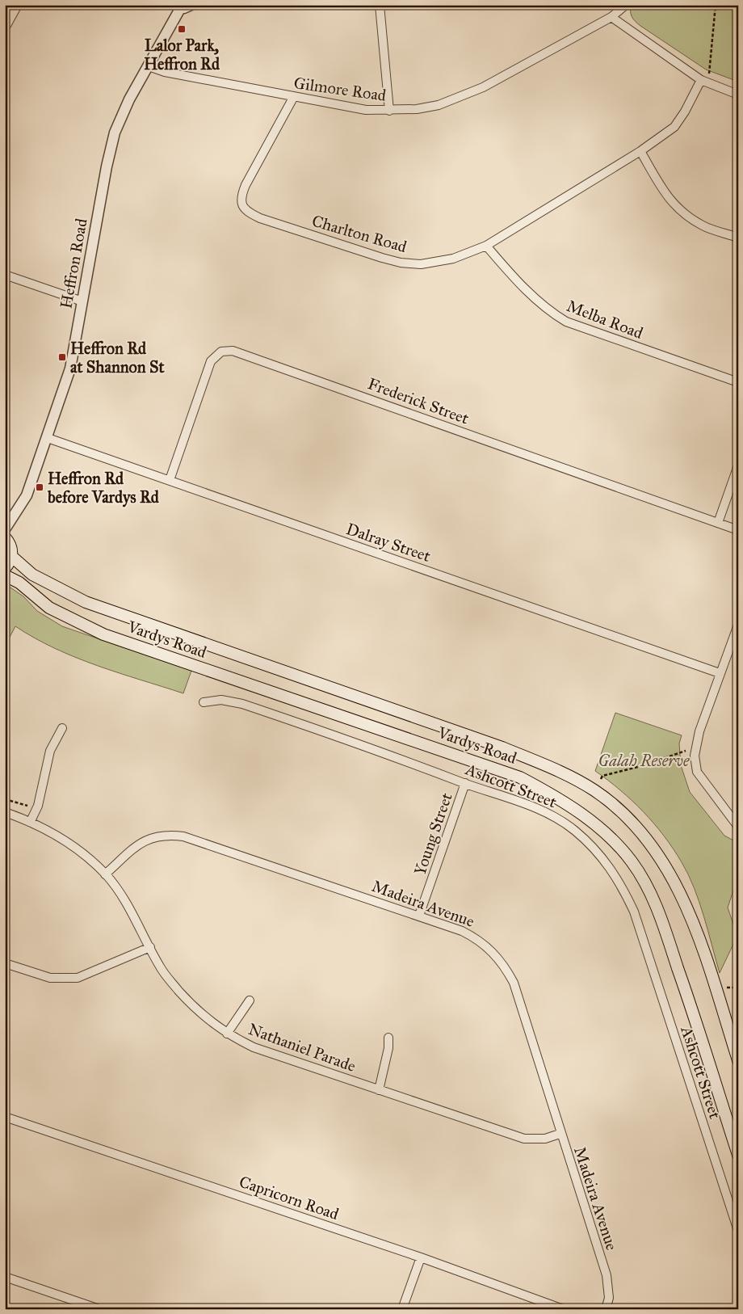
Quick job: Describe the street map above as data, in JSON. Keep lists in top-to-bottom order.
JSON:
{
  "streets": {
    "main road": ["Vardys Road"],
    "street": [
      "Gilmore Road",
      "Charlton Road",
      "Heffron Road",
      "Melba Road",
      "Frederick Street",
      "Dalray Street",
      "Ashcott Street",
      "Young Street",
      "Madeira Avenue",
      "Nathaniel Parade",
      "Capricorn Road"
    ]
  },
  "crossings": [
    ["Gilmore Road", "Charlton Road"],
    ["Gilmore Road", "Heffron Road"],
    ["Charlton Road", "Melba Road"],
    ["Heffron Road", "Dalray Street"],
    ["Frederick Street", "Dalray Street"],
    ["Ashcott Street", "Young Street"],
    ["Young Street", "Madeira Avenue"],
    ["Madeira Avenue", "Nathaniel Parade"]
  ],
  "parks": ["Galah Reserve"],
  "places": {
    "transit": ["Lalor Park, Heffron Rd", "Heffron Rd at Shannon St", "Heffron Rd before Vardys Rd"]
  }
}
